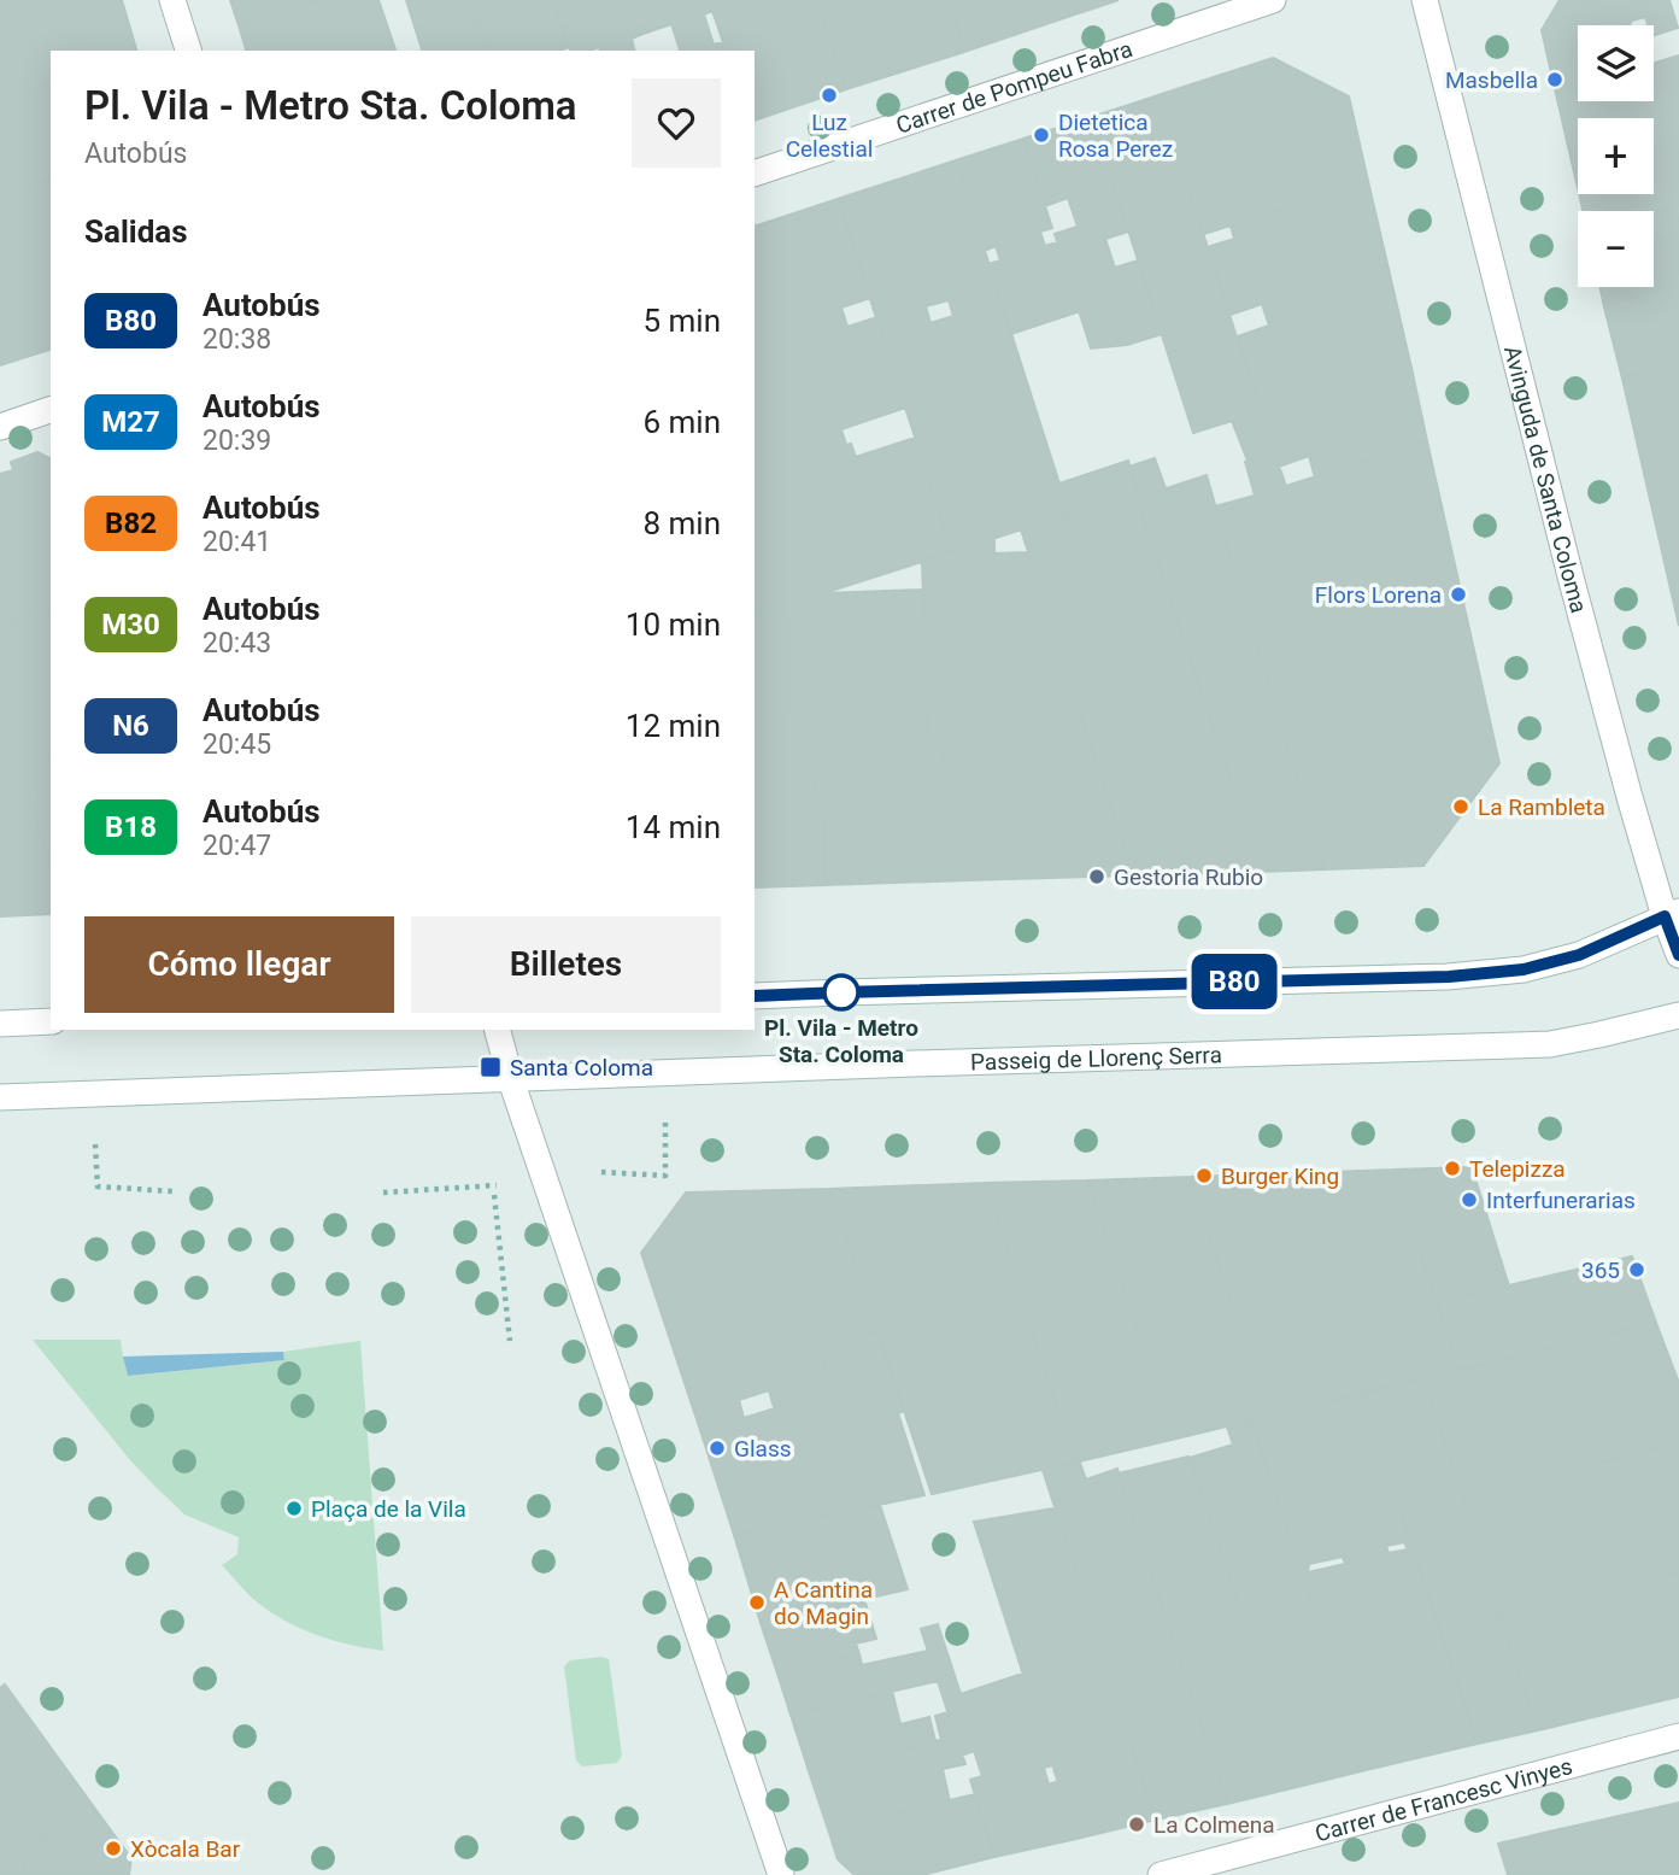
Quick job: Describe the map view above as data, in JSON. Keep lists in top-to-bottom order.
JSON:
{
  "streets": {
    "street": [
      "Carrer de Pompeu Fabra",
      "Avinguda de Santa Coloma",
      "Passeig de Llorenç Serra",
      "Carrer de Francesc Vinyes"
    ]
  },
  "places": {
    "other": [
      "Masbella",
      "Luz Celestial",
      "Dietetica Rosa Perez",
      "Flors Lorena",
      "La Rambleta",
      "Gestoria Rubio",
      "Pl. Vila - Metro Sta. Coloma",
      "Telepizza",
      "Burger King",
      "Interfunerarias",
      "365",
      "Glass",
      "Plaça de la Vila",
      "A Cantina do Magin",
      "La Colmena",
      "Xòcala Bar"
    ],
    "transit": ["Santa Coloma"]
  },
  "lines": ["bus line B80"],
  "page": {
    "on_map": "B80",
    "map_buttons": ["+", "−"],
    "heading": [
      ["Pl. Vila - Metro Sta. Coloma", "Autobús"],
      "Salidas"
    ],
    "list": [
      {
        "mark": "B80",
        "name": "Autobús",
        "note": "20:38",
        "value": "5 min"
      },
      {
        "mark": "M27",
        "name": "Autobús",
        "note": "20:39",
        "value": "6 min"
      },
      {
        "mark": "B82",
        "name": "Autobús",
        "note": "20:41",
        "value": "8 min"
      },
      {
        "mark": "M30",
        "name": "Autobús",
        "note": "20:43",
        "value": "10 min"
      },
      {
        "mark": "N6",
        "name": "Autobús",
        "note": "20:45",
        "value": "12 min"
      },
      {
        "mark": "B18",
        "name": "Autobús",
        "note": "20:47",
        "value": "14 min"
      }
    ],
    "buttons": ["Cómo llegar", "Billetes"]
  }
}
